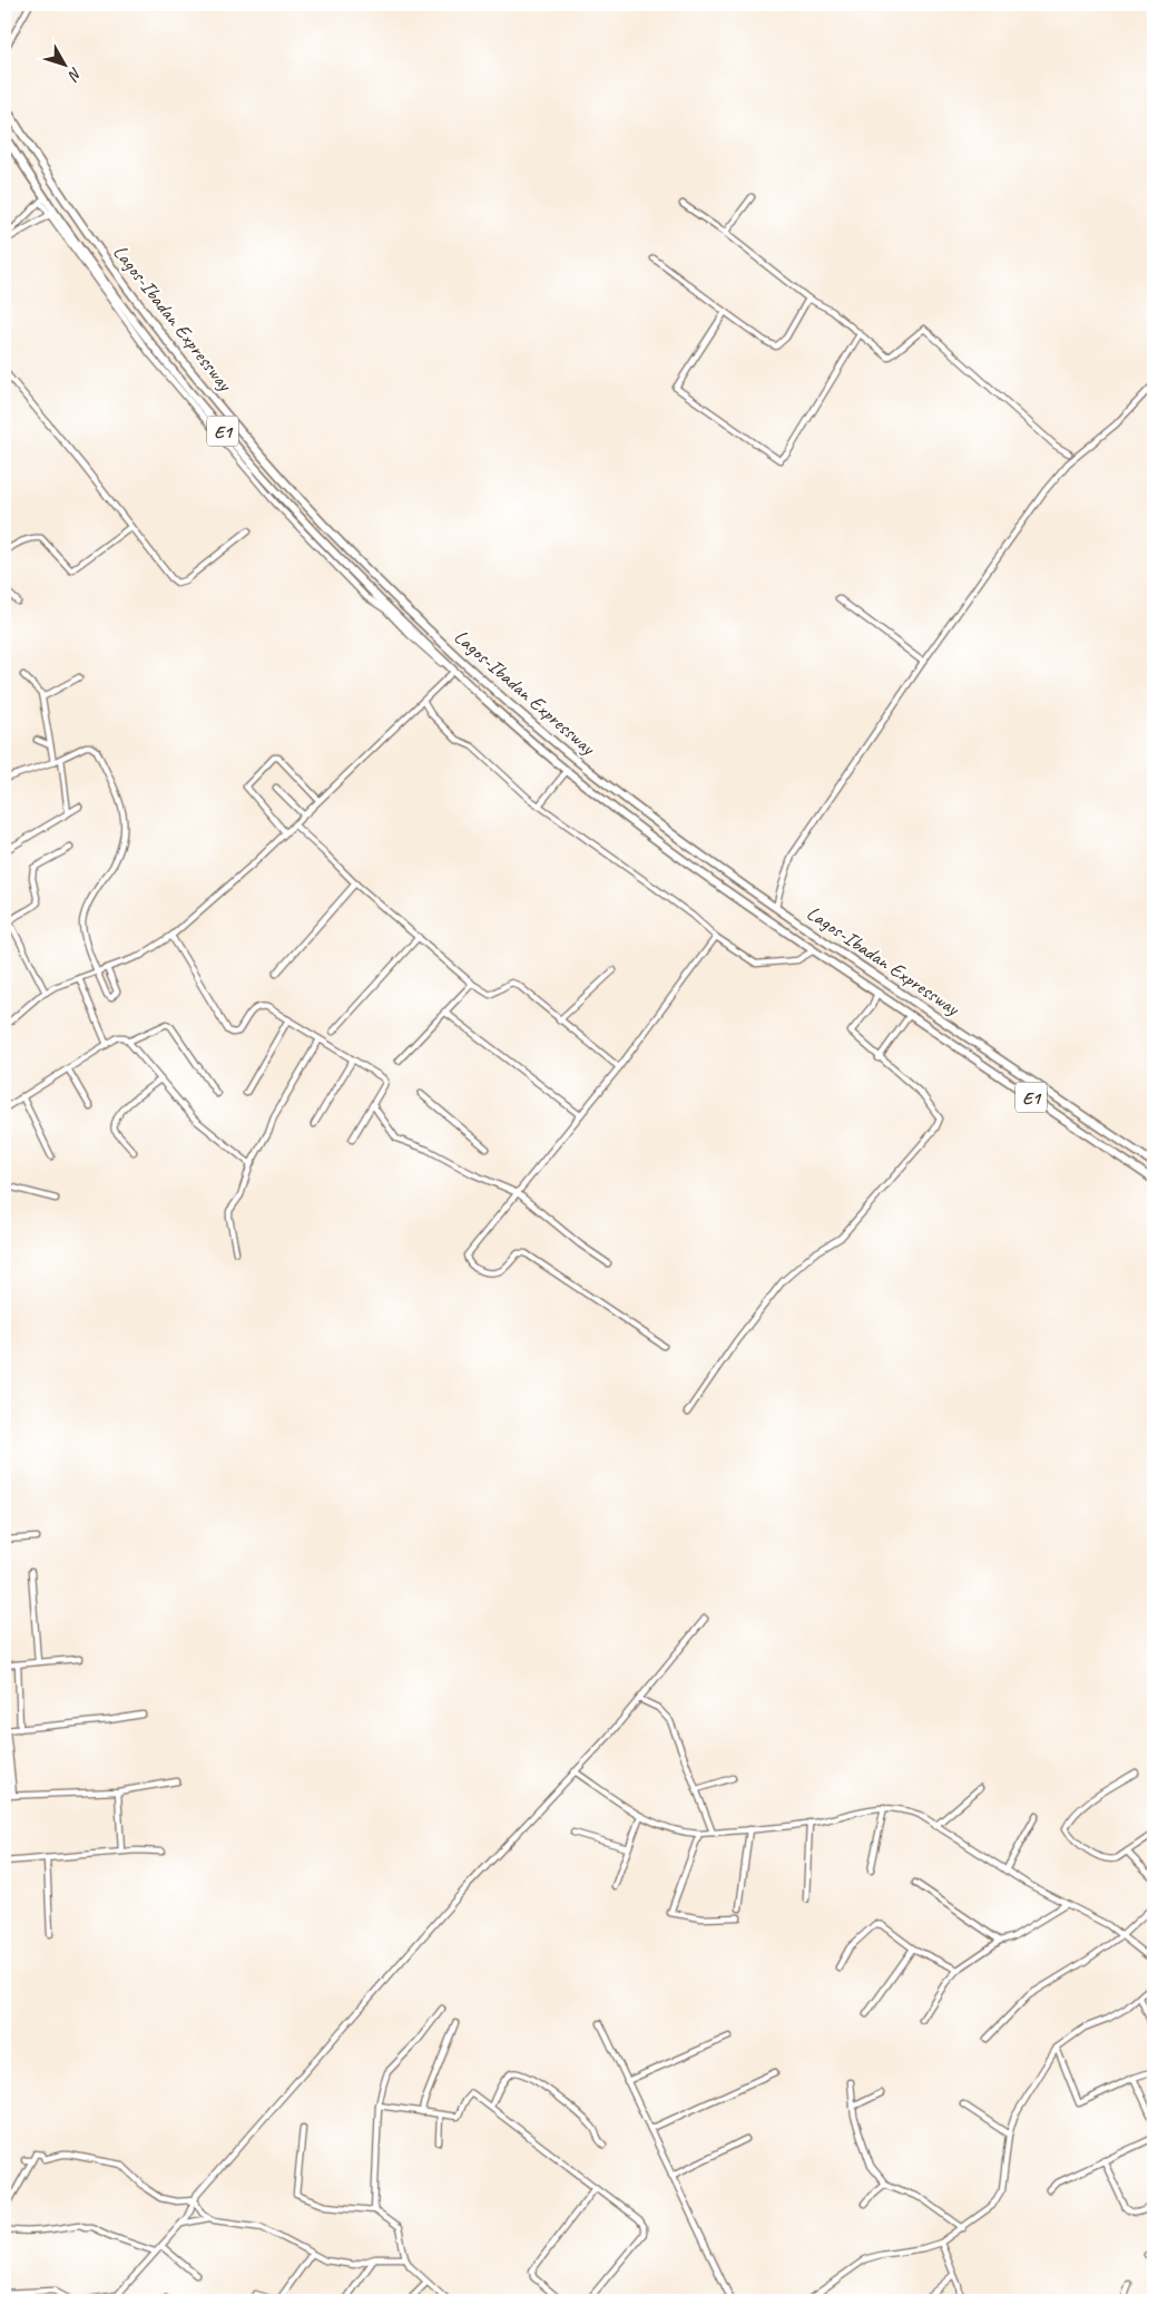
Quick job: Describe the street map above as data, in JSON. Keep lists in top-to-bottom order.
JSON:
{
  "streets": {
    "highway": ["Lagos-Ibadan Expressway", "E1"]
  },
  "north": "bottom right"
}
